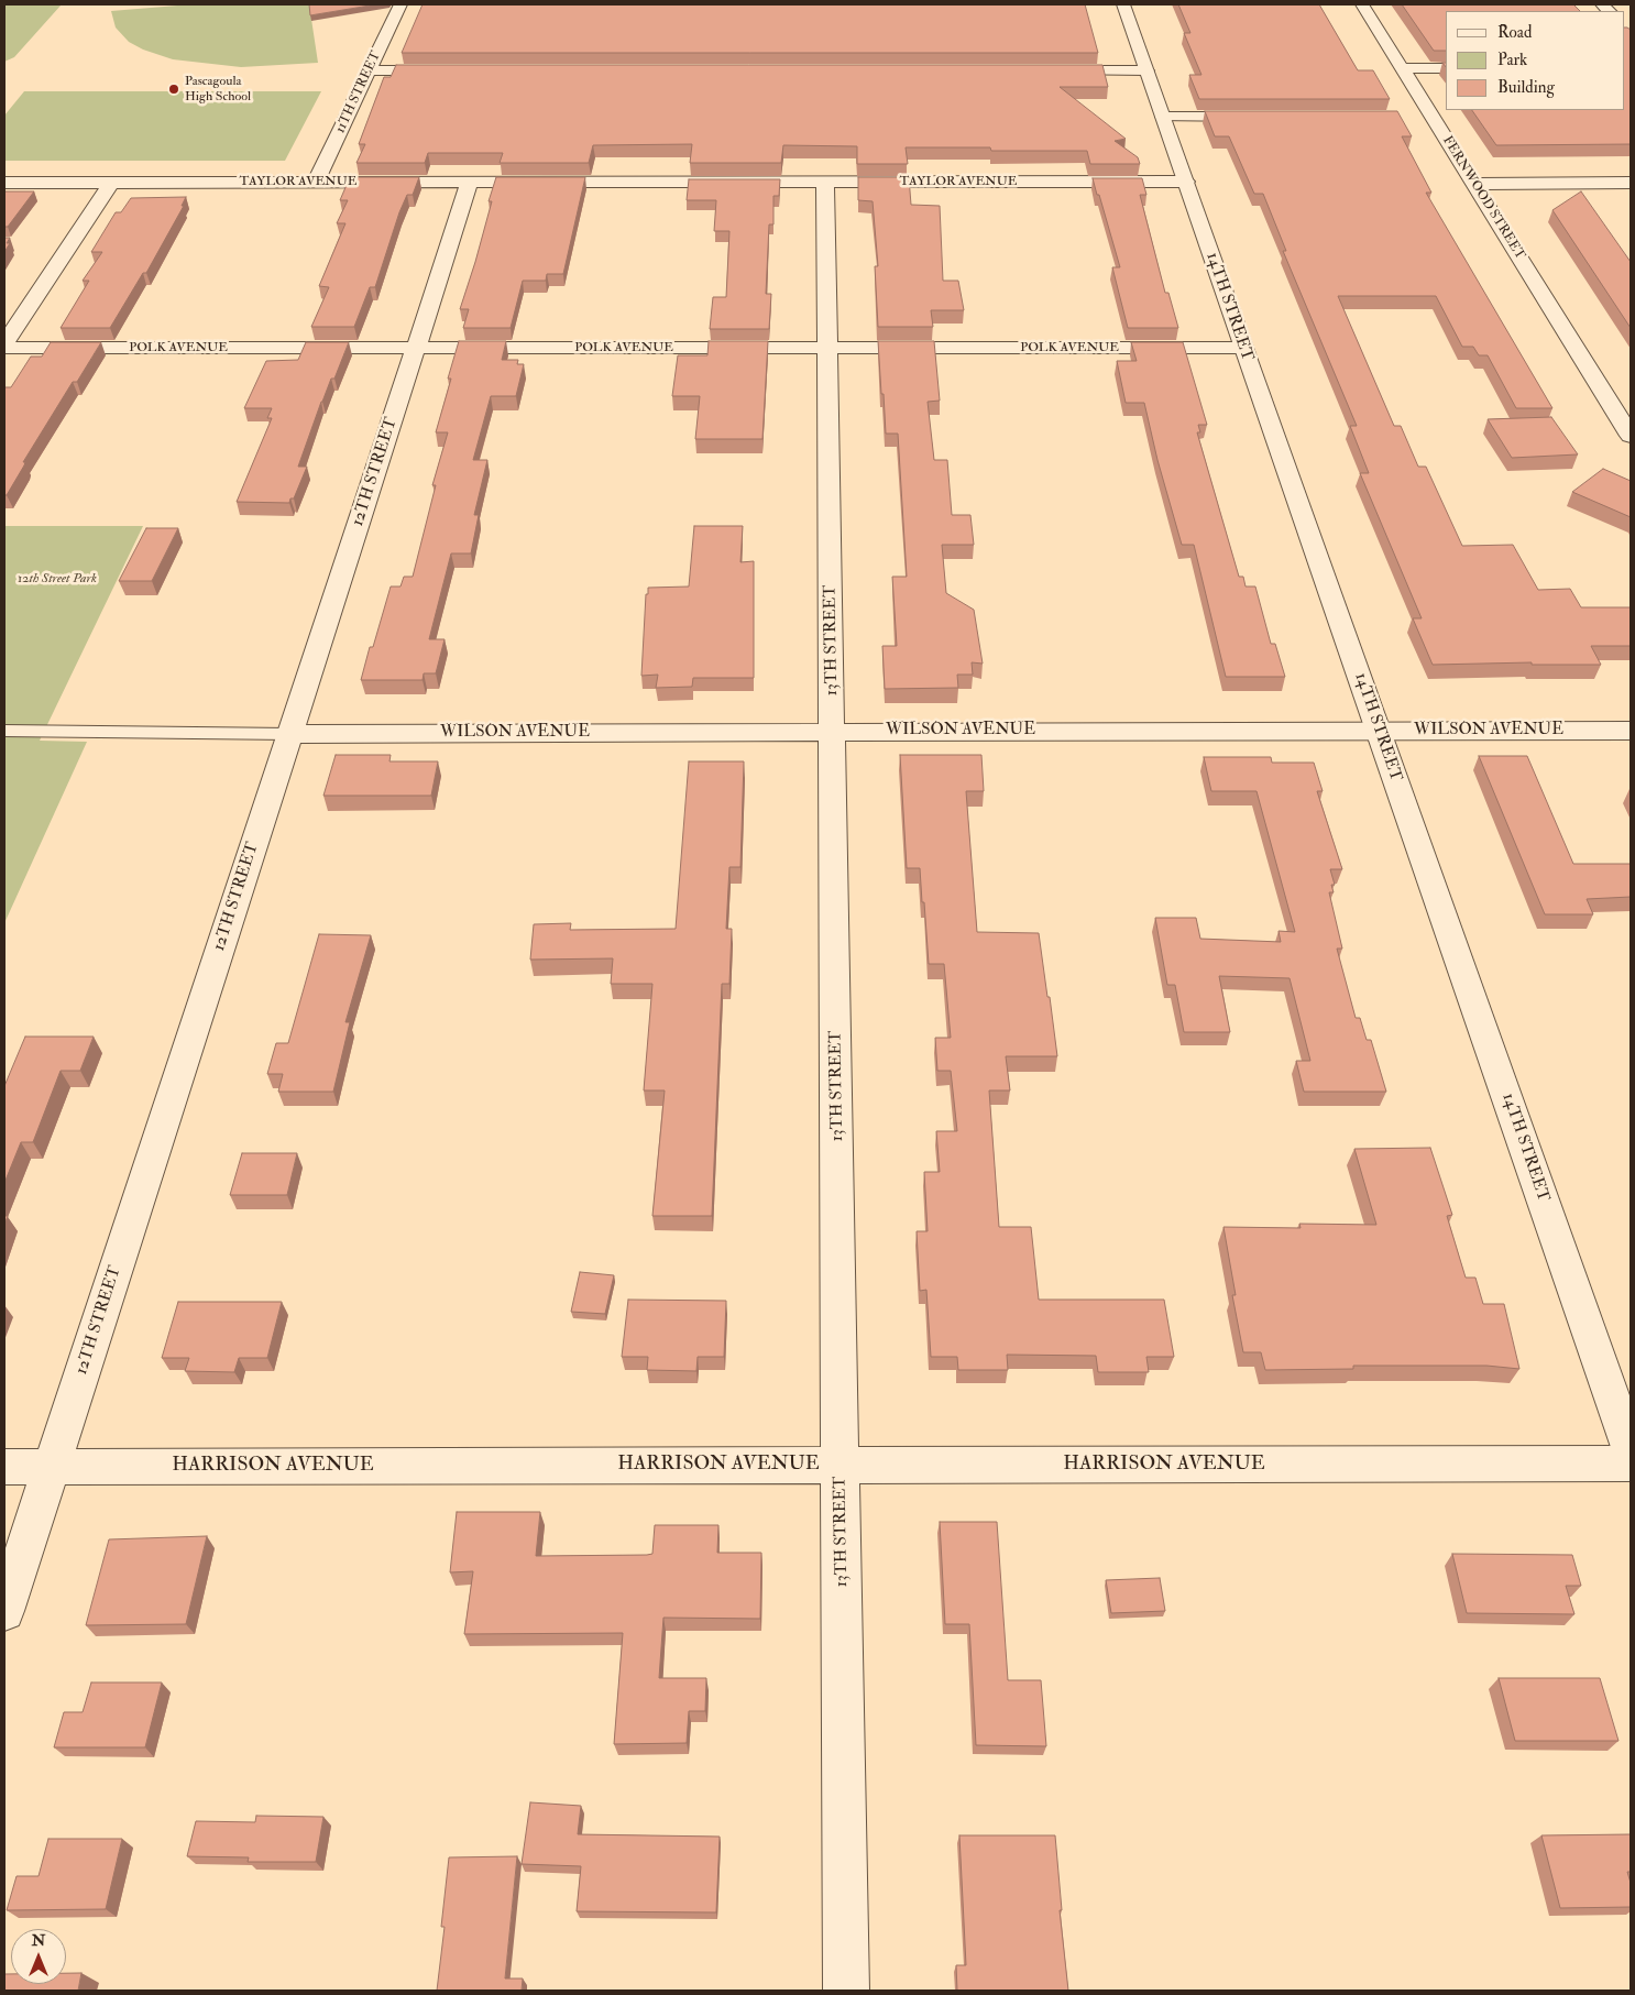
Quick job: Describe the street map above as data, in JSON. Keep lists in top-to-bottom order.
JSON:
{
  "streets": {
    "street": [
      "11TH STREET",
      "TAYLOR AVENUE",
      "FERNWOOD STREET",
      "14TH STREET",
      "POLK AVENUE",
      "12TH STREET",
      "13TH STREET",
      "WILSON AVENUE",
      "HARRISON AVENUE"
    ]
  },
  "crossings": [
    ["11TH STREET", "TAYLOR AVENUE"],
    ["TAYLOR AVENUE", "14TH STREET"],
    ["TAYLOR AVENUE", "12TH STREET"],
    ["TAYLOR AVENUE", "13TH STREET"],
    ["14TH STREET", "POLK AVENUE"],
    ["14TH STREET", "WILSON AVENUE"],
    ["POLK AVENUE", "12TH STREET"],
    ["POLK AVENUE", "13TH STREET"],
    ["12TH STREET", "WILSON AVENUE"],
    ["12TH STREET", "HARRISON AVENUE"],
    ["13TH STREET", "WILSON AVENUE"],
    ["13TH STREET", "HARRISON AVENUE"]
  ],
  "parks": ["12th Street Park"],
  "places": ["Pascagoula High School"],
  "legend": ["Road", "Park", "Building"],
  "north": "top"
}
